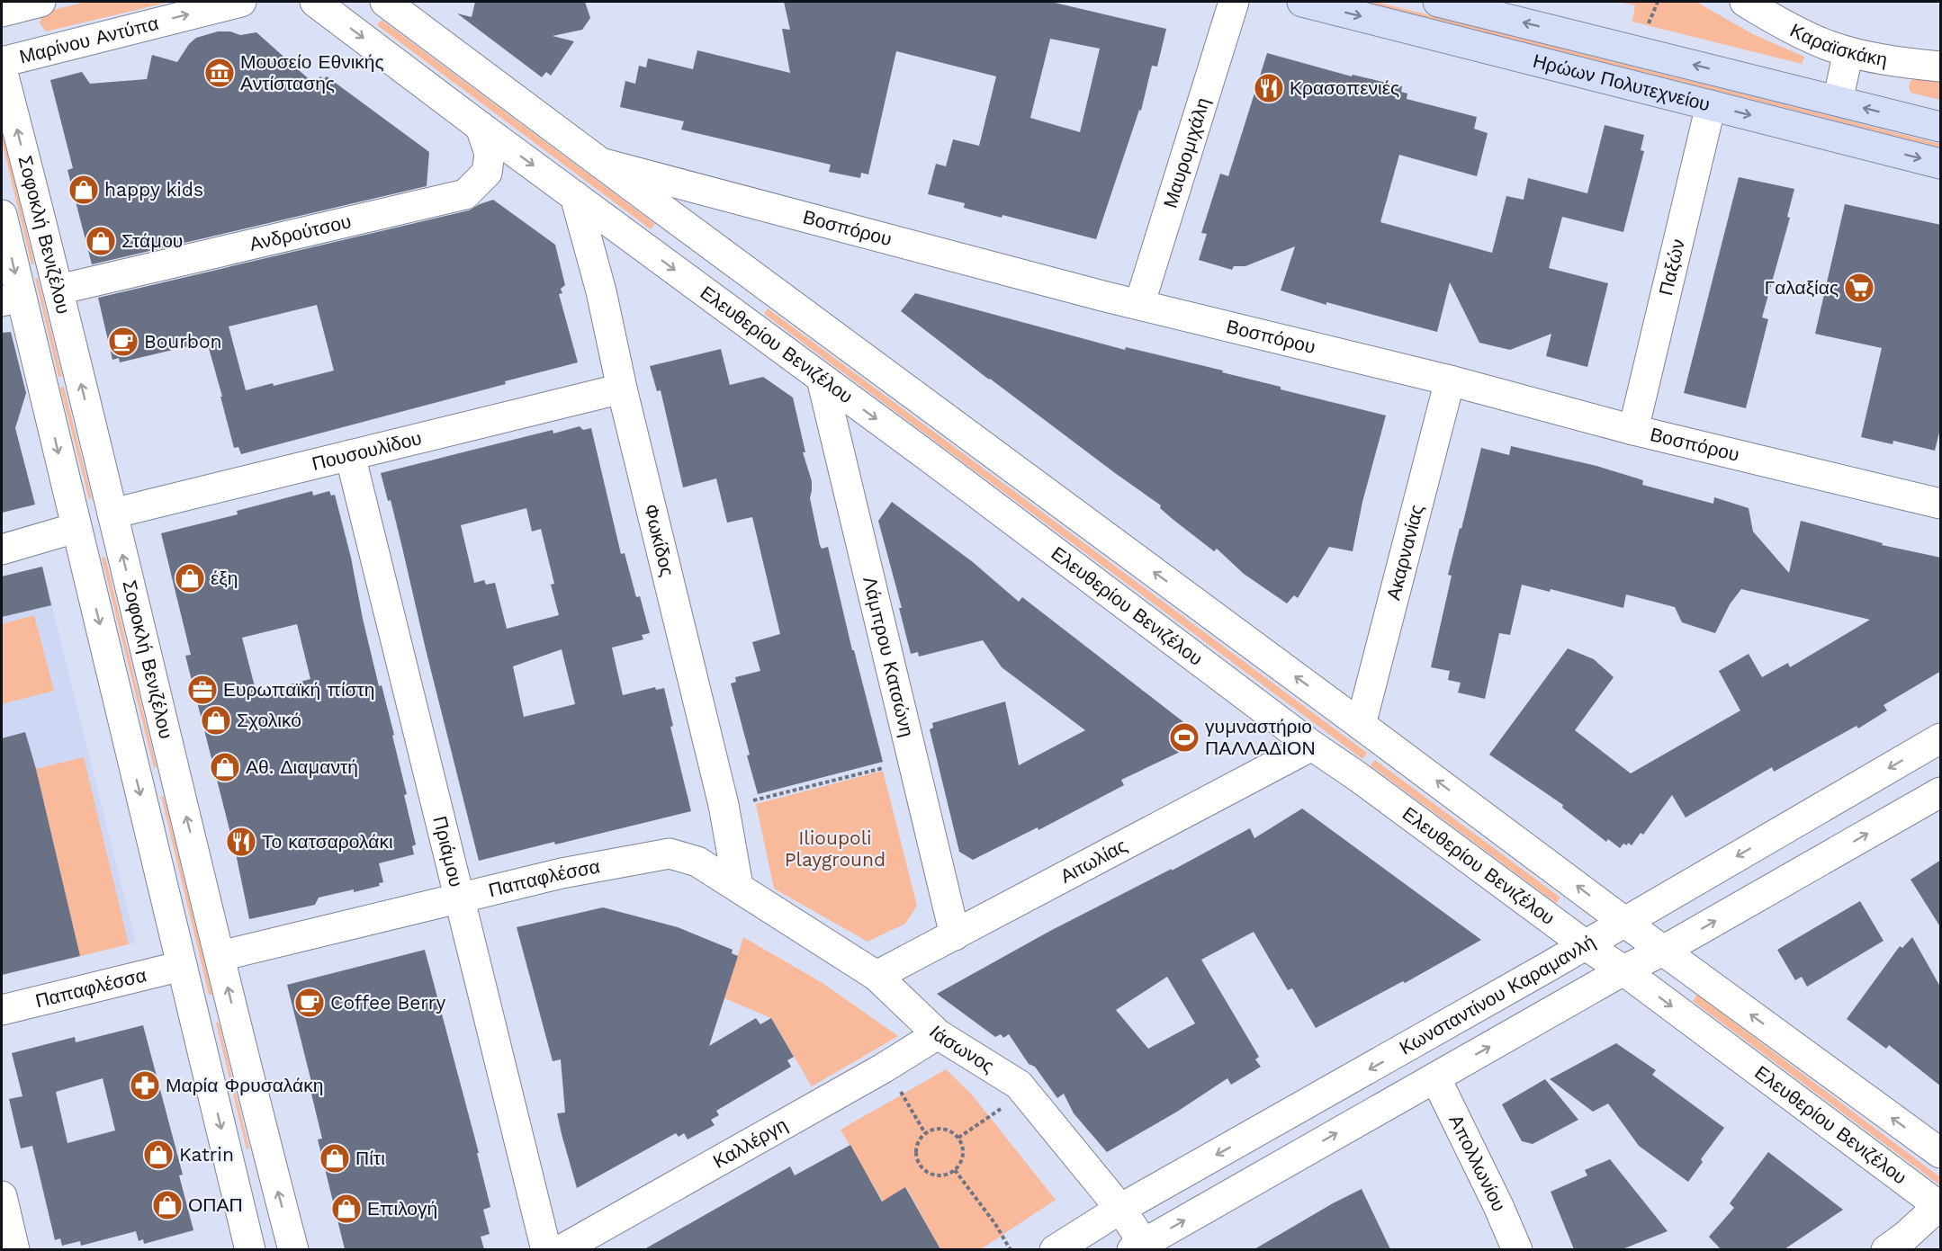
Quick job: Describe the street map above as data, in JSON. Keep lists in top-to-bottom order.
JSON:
{
  "streets": {
    "main road": ["Ηρώων Πολυτεχνείου"],
    "street": [
      "Μαρίνου Αντύπα",
      "Καραϊσκάκη",
      "Μαυρομιχάλη",
      "Βοσπόρου",
      "Ανδρούτσου",
      "Σοφοκλή Βενιζέλου",
      "Παξών",
      "Ελευθερίου Βενιζέλου",
      "Πουσουλίδου",
      "Φωκίδος",
      "Ακαρνανίας",
      "Λάμπρου Κατσώνη",
      "Πριάμου",
      "Αιτωλίας",
      "Παπαφλέσσα",
      "Κωνσταντίνου Καραμανλή",
      "Ιάσωνος",
      "Καλλέργη",
      "Απολλωνίου"
    ]
  },
  "crossings": [
    ["Ηρώων Πολυτεχνείου", "Παξών"],
    ["Μαυρομιχάλη", "Βοσπόρου"],
    ["Βοσπόρου", "Παξών"],
    ["Βοσπόρου", "Ακαρνανίας"],
    ["Ανδρούτσου", "Σοφοκλή Βενιζέλου"],
    ["Ανδρούτσου", "Ελευθερίου Βενιζέλου"],
    ["Σοφοκλή Βενιζέλου", "Πουσουλίδου"],
    ["Σοφοκλή Βενιζέλου", "Παπαφλέσσα"],
    ["Ελευθερίου Βενιζέλου", "Φωκίδος"],
    ["Ελευθερίου Βενιζέλου", "Λάμπρου Κατσώνη"],
    ["Ελευθερίου Βενιζέλου", "Αιτωλίας"],
    ["Ελευθερίου Βενιζέλου", "Κωνσταντίνου Καραμανλή"],
    ["Πουσουλίδου", "Φωκίδος"],
    ["Πουσουλίδου", "Πριάμου"],
    ["Φωκίδος", "Παπαφλέσσα"],
    ["Φωκίδος", "Ιάσωνος"],
    ["Λάμπρου Κατσώνη", "Αιτωλίας"],
    ["Πριάμου", "Παπαφλέσσα"],
    ["Αιτωλίας", "Ιάσωνος"],
    ["Παπαφλέσσα", "Ιάσωνος"],
    ["Κωνσταντίνου Καραμανλή", "Ιάσωνος"],
    ["Κωνσταντίνου Καραμανλή", "Απολλωνίου"],
    ["Ιάσωνος", "Καλλέργη"]
  ],
  "one_way": ["Μαρίνου Αντύπα"],
  "parks": ["Ilioupoli Playground"],
  "places": {
    "museum": ["Μουσείο Εθνικής Αντίστασης"],
    "restaurant": ["Κρασοπενιές", "Το κατσαρολάκι"],
    "shop": [
      "happy kids",
      "Στάμου",
      "έξη",
      "Σχολικό",
      "Αθ. Διαμαντή",
      "Katrin",
      "Πίτι",
      "ΟΠΑΠ",
      "Επιλογή"
    ],
    "supermarket": ["Γαλαξίας"],
    "cafe": ["Bourbon", "Coffee Berry"],
    "office": ["Ευρωπαϊκή πίστη"],
    "sports": ["γυμναστήριο ΠΑΛΛΑΔΙΟΝ"],
    "pharmacy": ["Μαρία Φρυσαλάκη"]
  }
}
